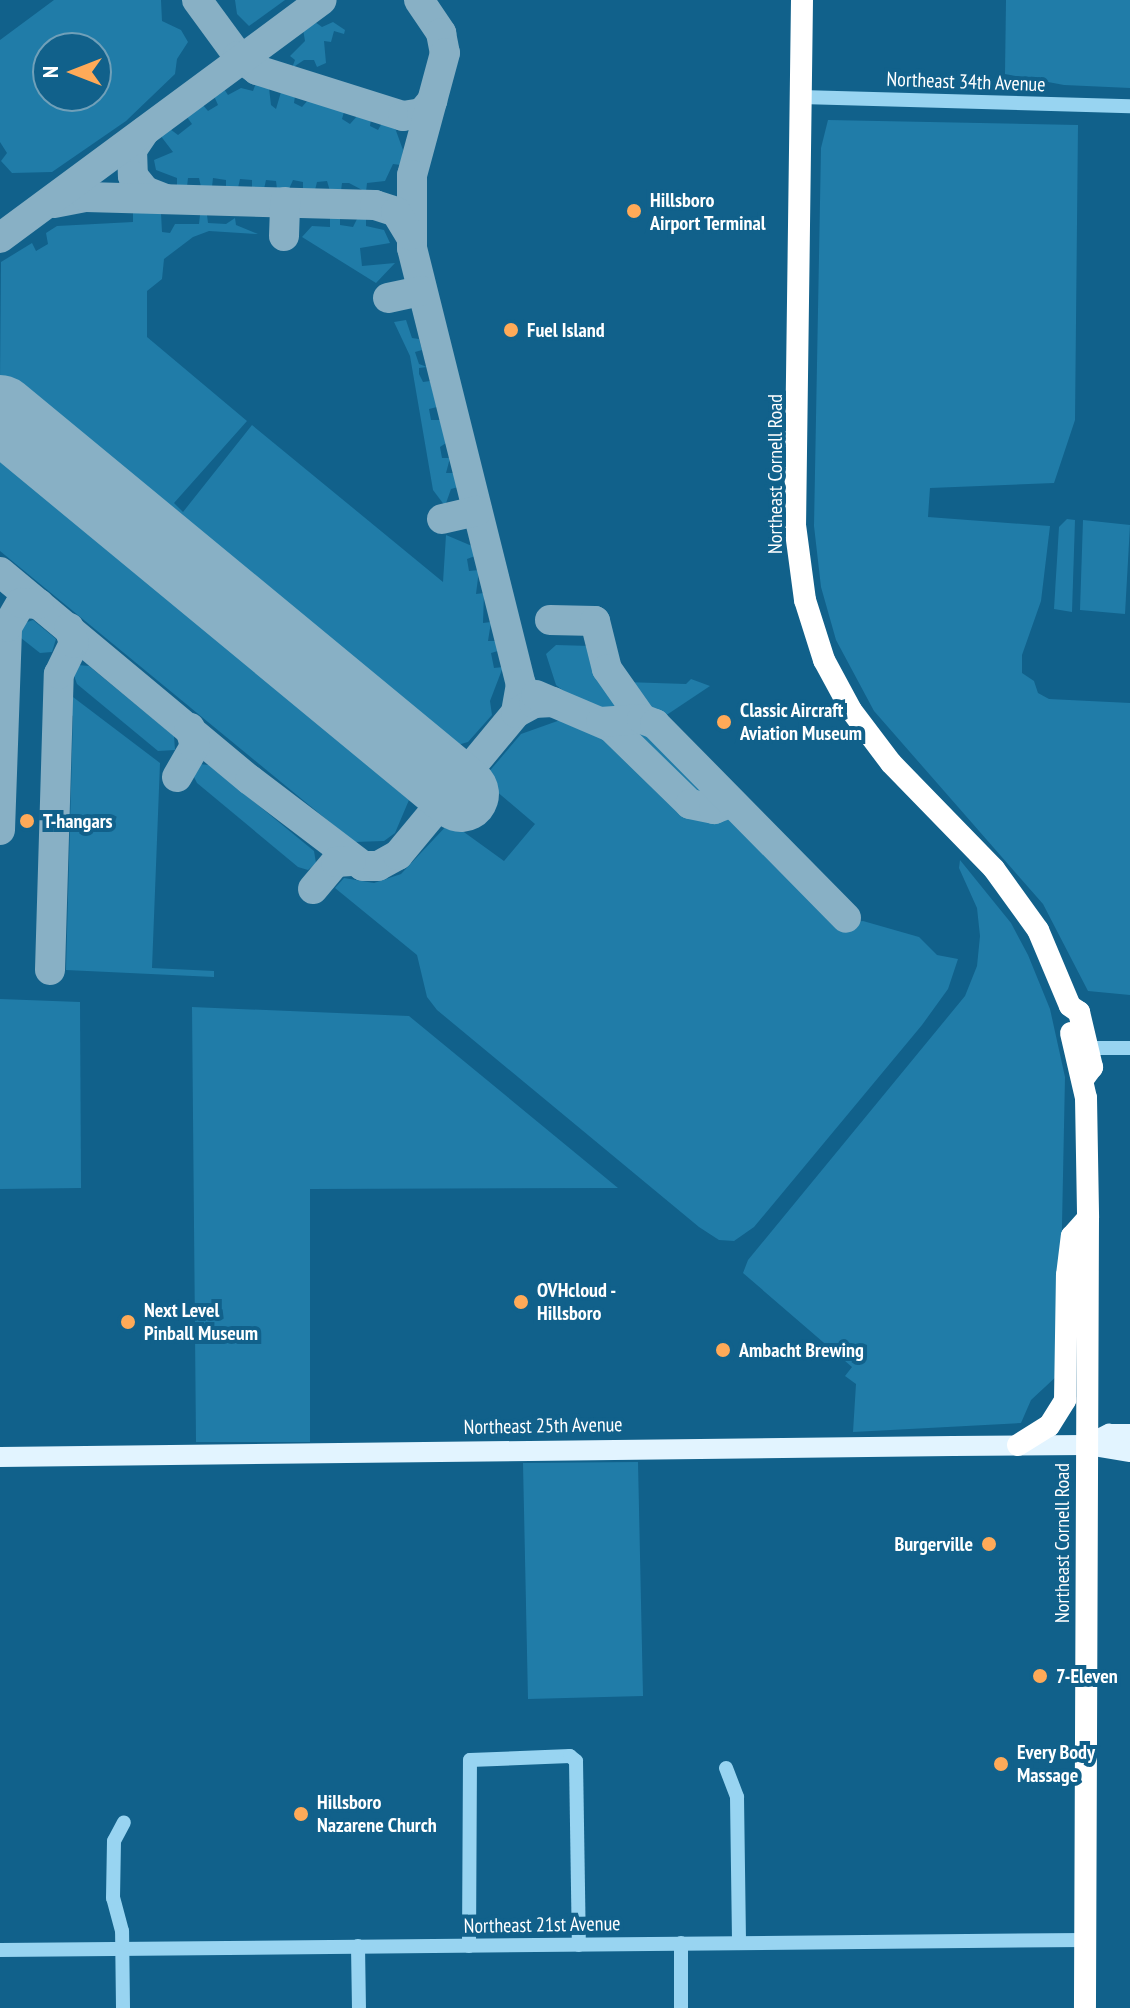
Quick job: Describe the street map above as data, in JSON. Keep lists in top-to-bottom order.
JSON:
{
  "streets": {
    "highway": ["Northeast Cornell Road"],
    "main road": ["Northeast 25th Avenue"],
    "street": ["Northeast 34th Avenue", "Northeast 21st Avenue"]
  },
  "crossings": [
    ["Northeast 34th Avenue", "Northeast Cornell Road"],
    ["Northeast Cornell Road", "Northeast 25th Avenue"],
    ["Northeast Cornell Road", "Northeast 21st Avenue"]
  ],
  "places": [
    "Hillsboro Airport Terminal",
    "Fuel Island",
    "Classic Aircraft Aviation Museum",
    "T-hangars",
    "OVHcloud - Hillsboro",
    "Next Level Pinball Museum",
    "Ambacht Brewing",
    "Burgerville",
    "7-Eleven",
    "Every Body Massage",
    "Hillsboro Nazarene Church"
  ],
  "north": "left"
}
